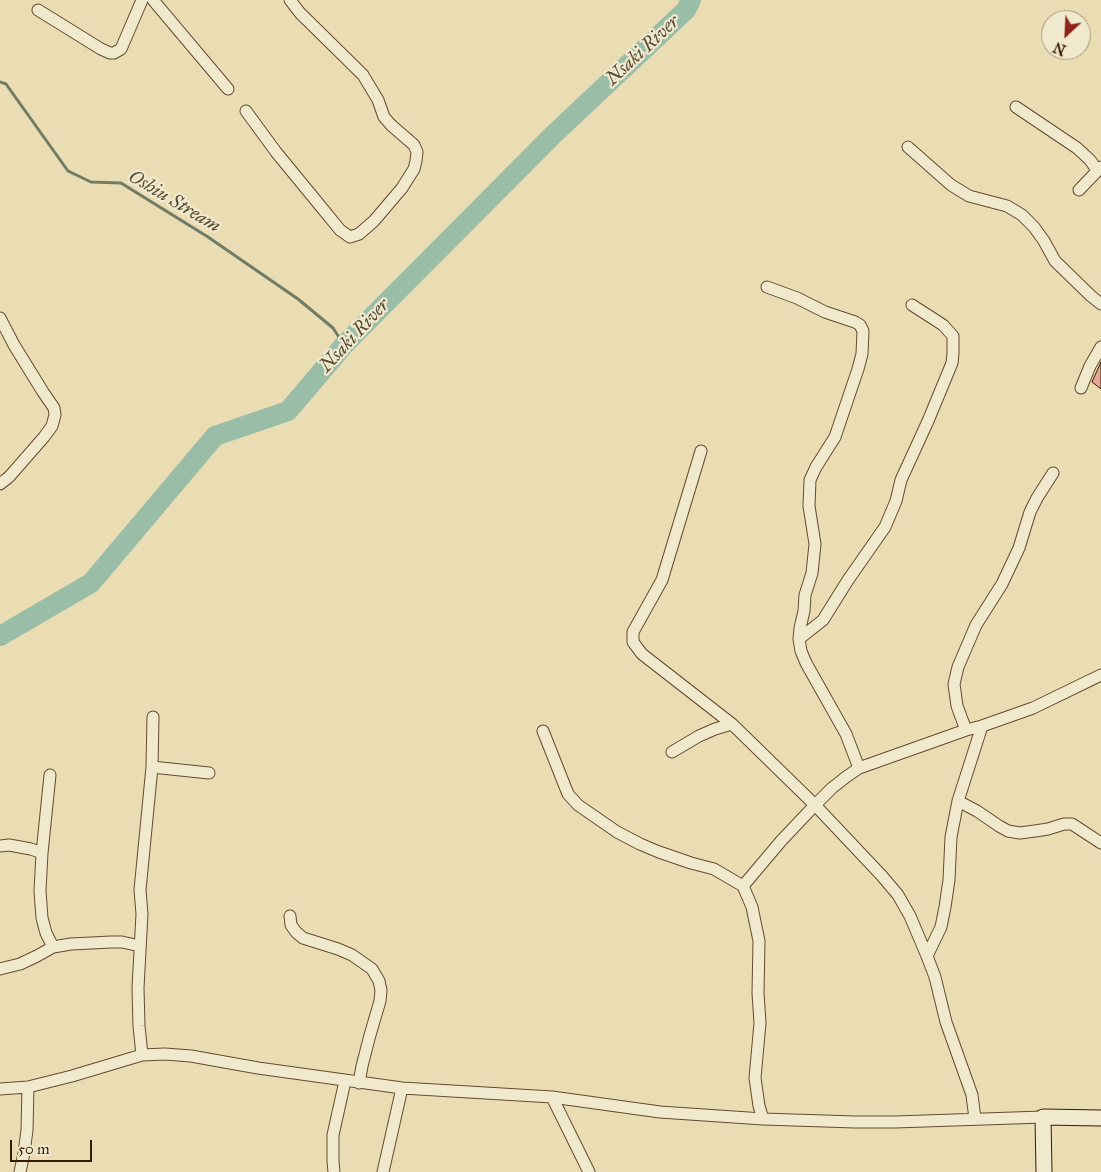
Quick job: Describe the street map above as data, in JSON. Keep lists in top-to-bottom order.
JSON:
{
  "water": ["Nsaki River", "Oshiu Stream"],
  "scale_bar": "50 m",
  "north": "bottom left"
}
